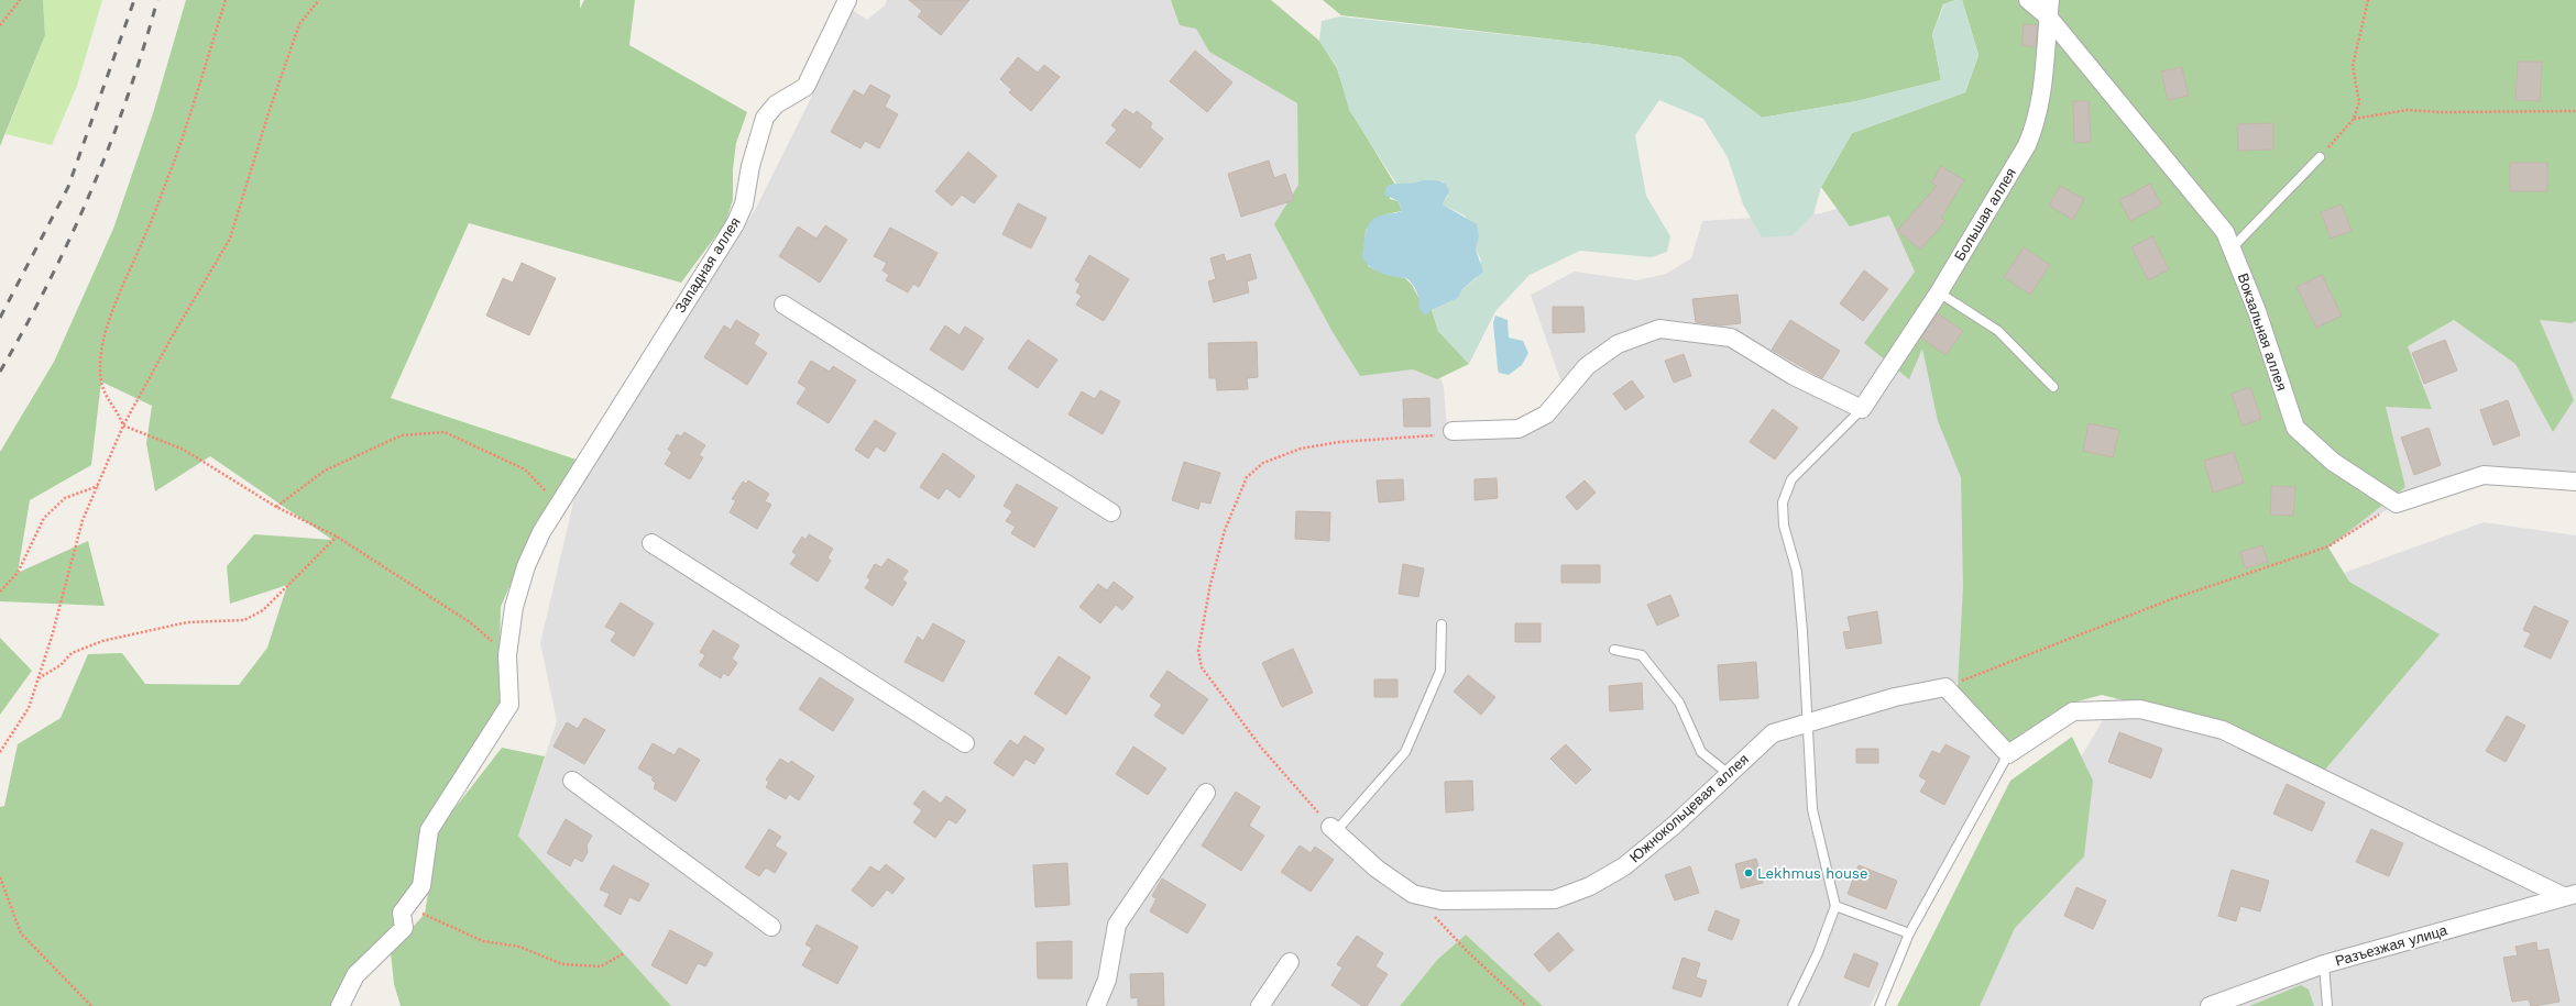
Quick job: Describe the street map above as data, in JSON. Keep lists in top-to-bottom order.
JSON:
{
  "streets": {
    "street": [
      "Большая аллея",
      "Западная аллея",
      "Вокзальная аллея",
      "Южнокольцевая аллея",
      "Разъезжая улица"
    ]
  },
  "crossings": [
    ["Большая аллея", "Вокзальная аллея"]
  ],
  "places": ["Lekhmus house"]
}
